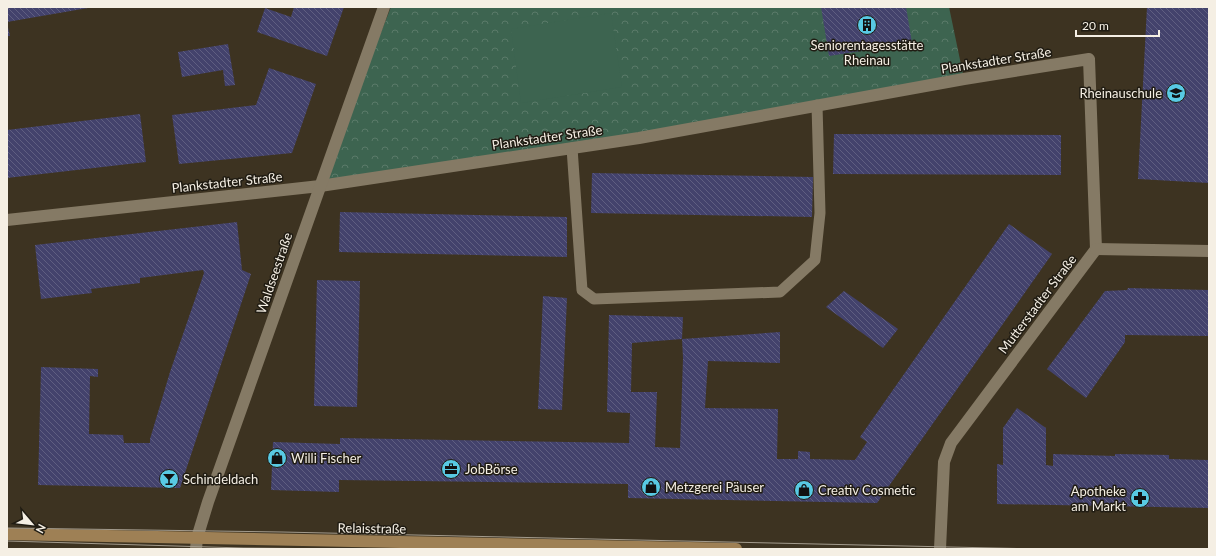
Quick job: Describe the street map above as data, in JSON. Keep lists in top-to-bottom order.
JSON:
{
  "streets": {
    "main road": ["Relaisstraße"],
    "street": ["Plankstadter Straße", "Waldseestraße", "Mutterstadter Straße"]
  },
  "crossings": [
    ["Plankstadter Straße", "Waldseestraße"],
    ["Plankstadter Straße", "Mutterstadter Straße"],
    ["Waldseestraße", "Relaisstraße"]
  ],
  "places": {
    "building": ["Seniorentagesstätte Rheinau"],
    "school or university": ["Rheinauschule"],
    "shop": ["Willi Fischer", "Metzgerei Päuser", "Creativ Cosmetic"],
    "office": ["JobBörse"],
    "bar": ["Schindeldach"],
    "pharmacy": ["Apotheke am Markt"]
  },
  "scale_bar": "20 m",
  "north": "bottom right"
}
